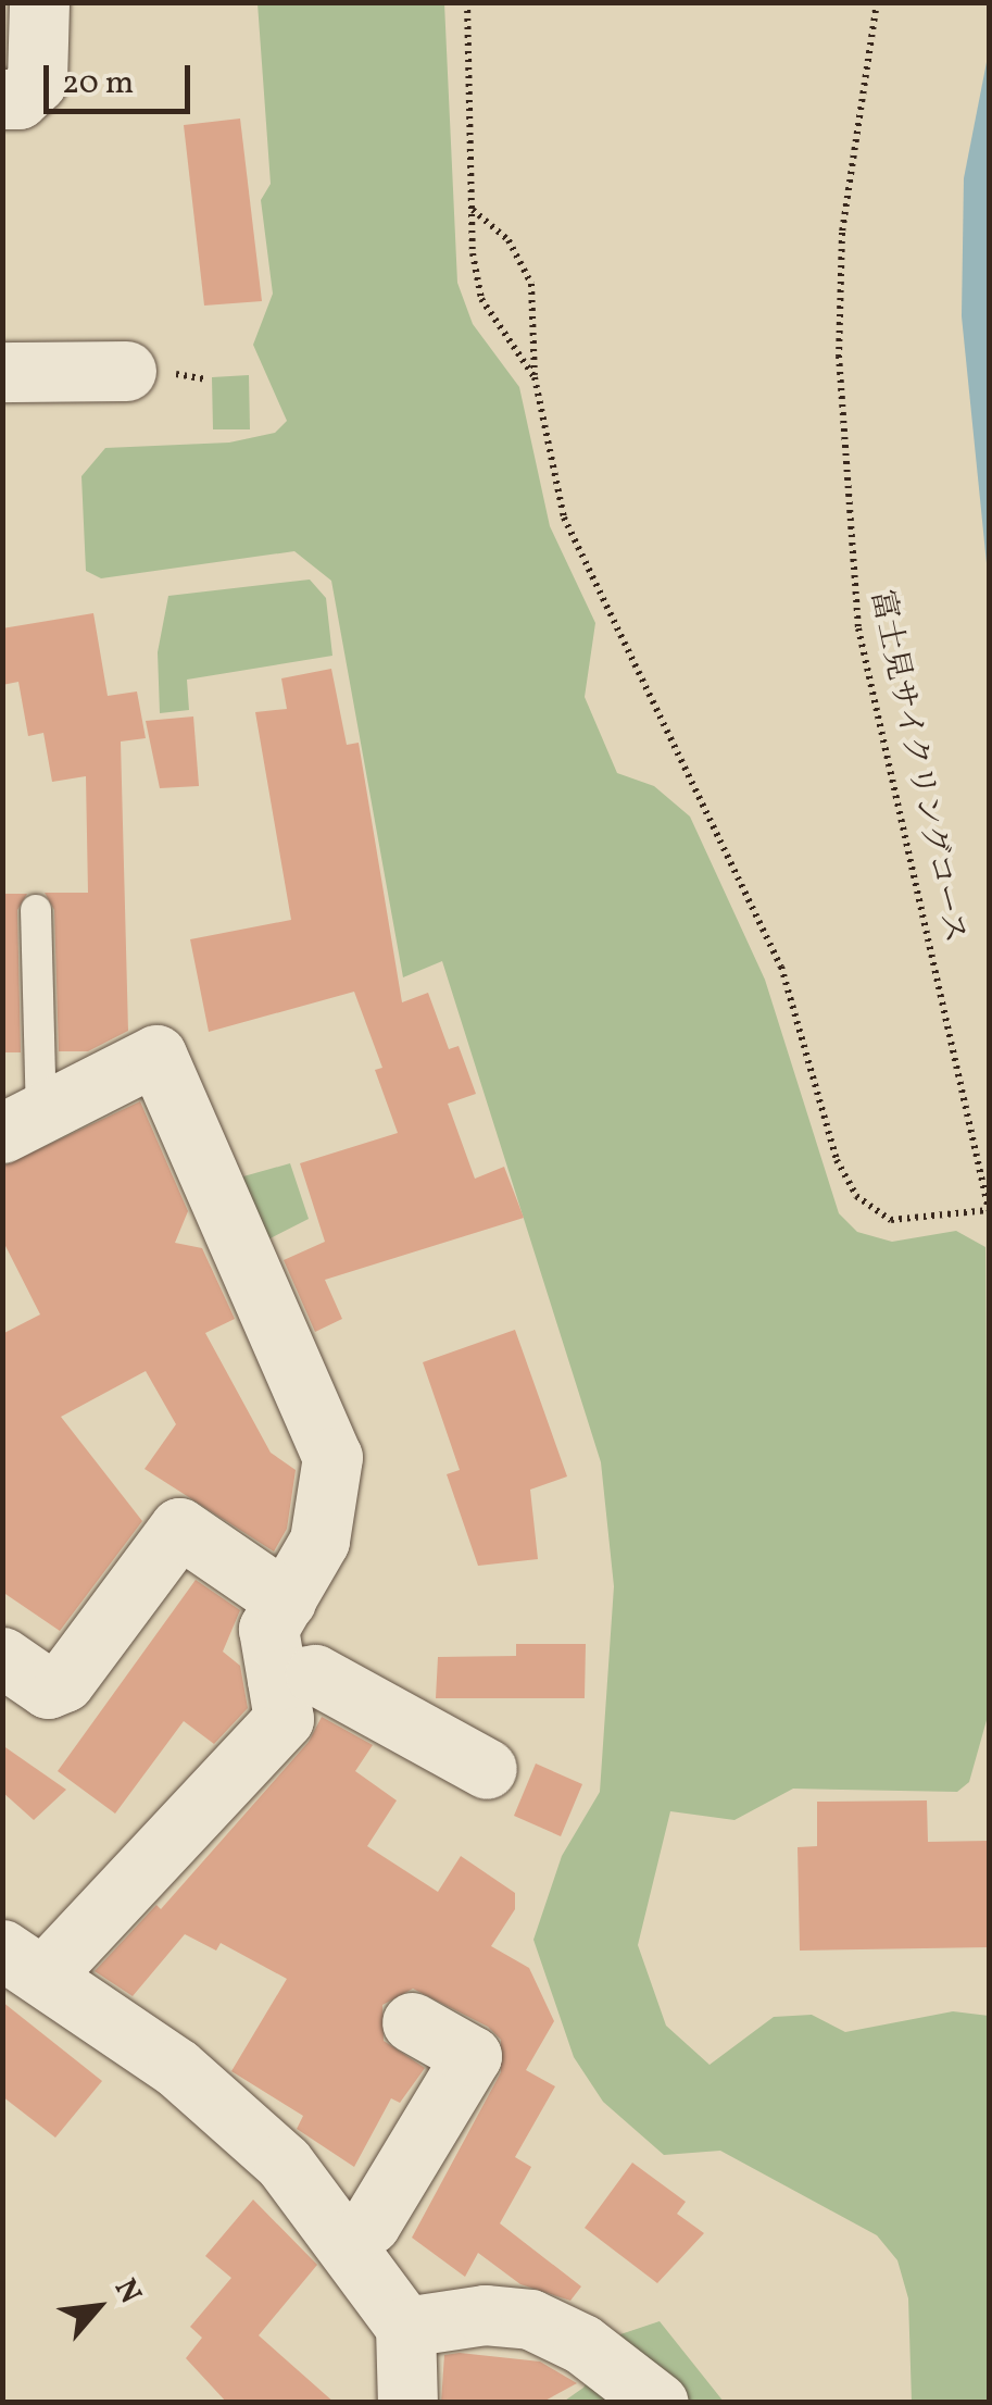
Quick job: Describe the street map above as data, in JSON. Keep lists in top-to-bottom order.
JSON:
{
  "streets": {
    "path": ["富士見サイクリングコース"]
  },
  "scale_bar": "20 m",
  "north": "top right"
}
